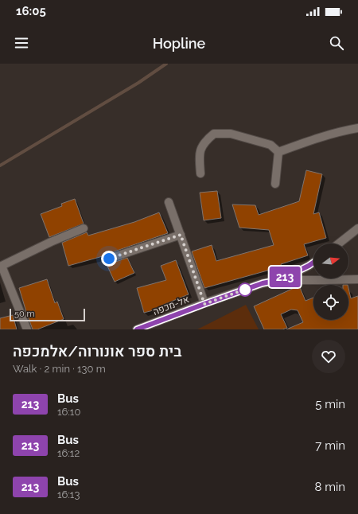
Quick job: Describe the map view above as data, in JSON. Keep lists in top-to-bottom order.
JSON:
{
  "streets": {
    "street": ["אל-מכפה"]
  },
  "lines": ["bus line 213"],
  "scale_bar": "50 m",
  "north": "right",
  "page": {
    "status": "16:05",
    "header": "Hopline",
    "on_map": "213",
    "scale": "50 m",
    "heading": ["בית ספר אונורוה/אלמכפה", "Walk · 2 min · 130 m"],
    "list": [
      {
        "mark": "213",
        "name": "Bus",
        "note": "16:10",
        "value": "5 min"
      },
      {
        "mark": "213",
        "name": "Bus",
        "note": "16:12",
        "value": "7 min"
      },
      {
        "mark": "213",
        "name": "Bus",
        "note": "16:13",
        "value": "8 min"
      }
    ]
  }
}
